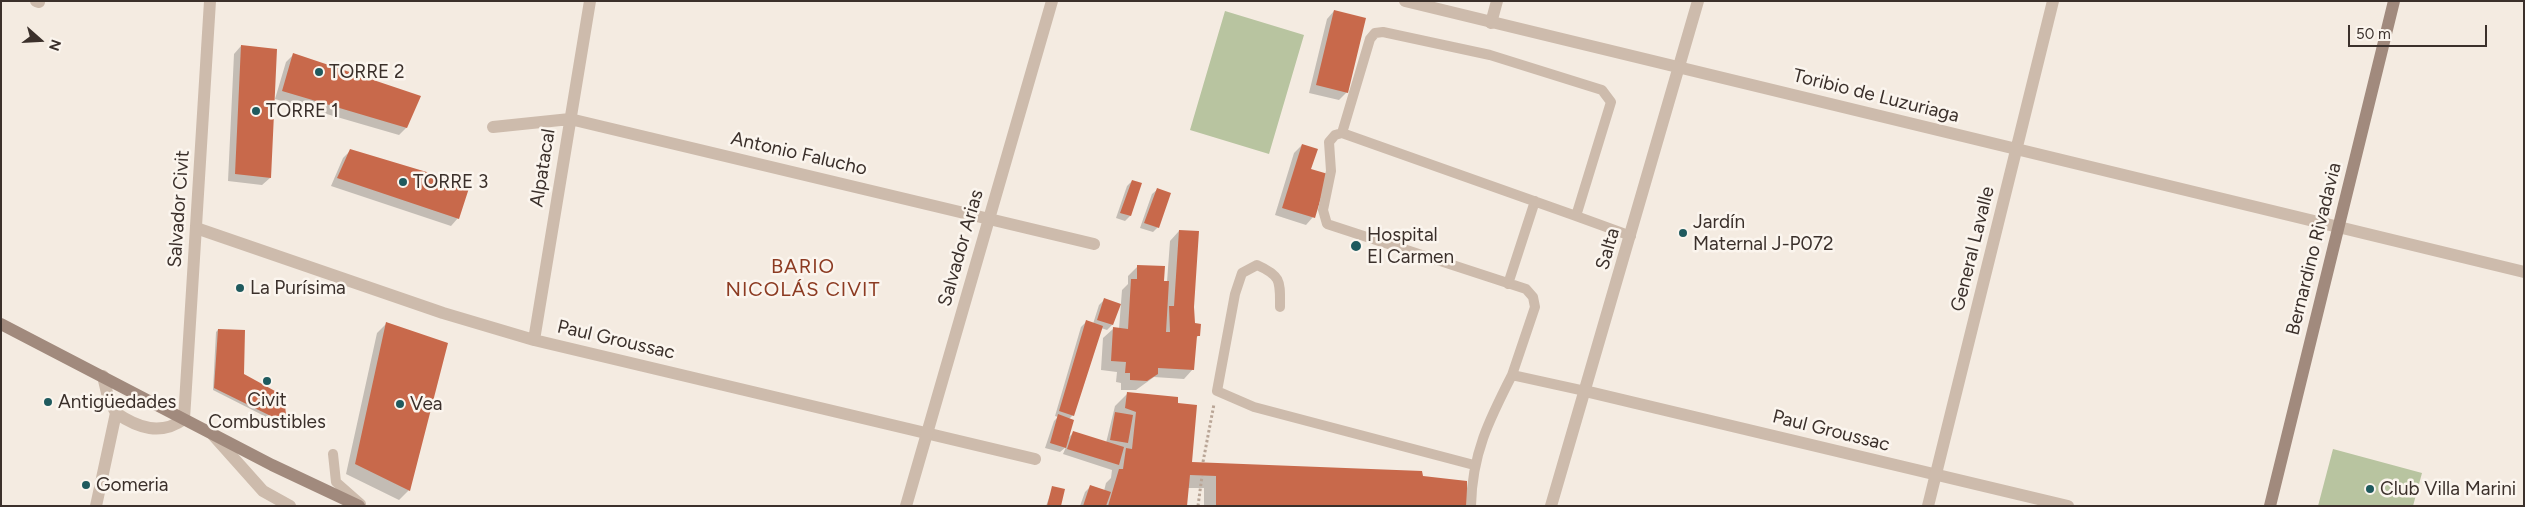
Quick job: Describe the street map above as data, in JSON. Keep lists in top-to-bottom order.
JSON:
{
  "streets": {
    "main road": ["Bernardino Rivadavia"],
    "street": [
      "Toribio de Luzuriaga",
      "Antonio Falucho",
      "Alpatacal",
      "Salvador Civit",
      "Salvador Arias",
      "Salta",
      "General Lavalle",
      "Paul Groussac"
    ]
  },
  "crossings": [
    ["Toribio de Luzuriaga", "Salta"],
    ["Toribio de Luzuriaga", "General Lavalle"],
    ["Toribio de Luzuriaga", "Bernardino Rivadavia"],
    ["Antonio Falucho", "Alpatacal"],
    ["Antonio Falucho", "Salvador Arias"],
    ["Alpatacal", "Paul Groussac"],
    ["Salvador Civit", "Paul Groussac"],
    ["Salvador Arias", "Paul Groussac"],
    ["Salta", "Paul Groussac"],
    ["General Lavalle", "Paul Groussac"]
  ],
  "districts": ["BARIO NICOLÁS CIVIT"],
  "places": [
    "TORRE 2",
    "TORRE 1",
    "TORRE 3",
    "Jardín Maternal J-P072",
    "Hospital El Carmen",
    "La Purísima",
    "Civit Combustibles",
    "Antigüedades",
    "Vea",
    "Gomeria",
    "Club Villa Marini"
  ],
  "scale_bar": "50 m",
  "north": "right"
}
